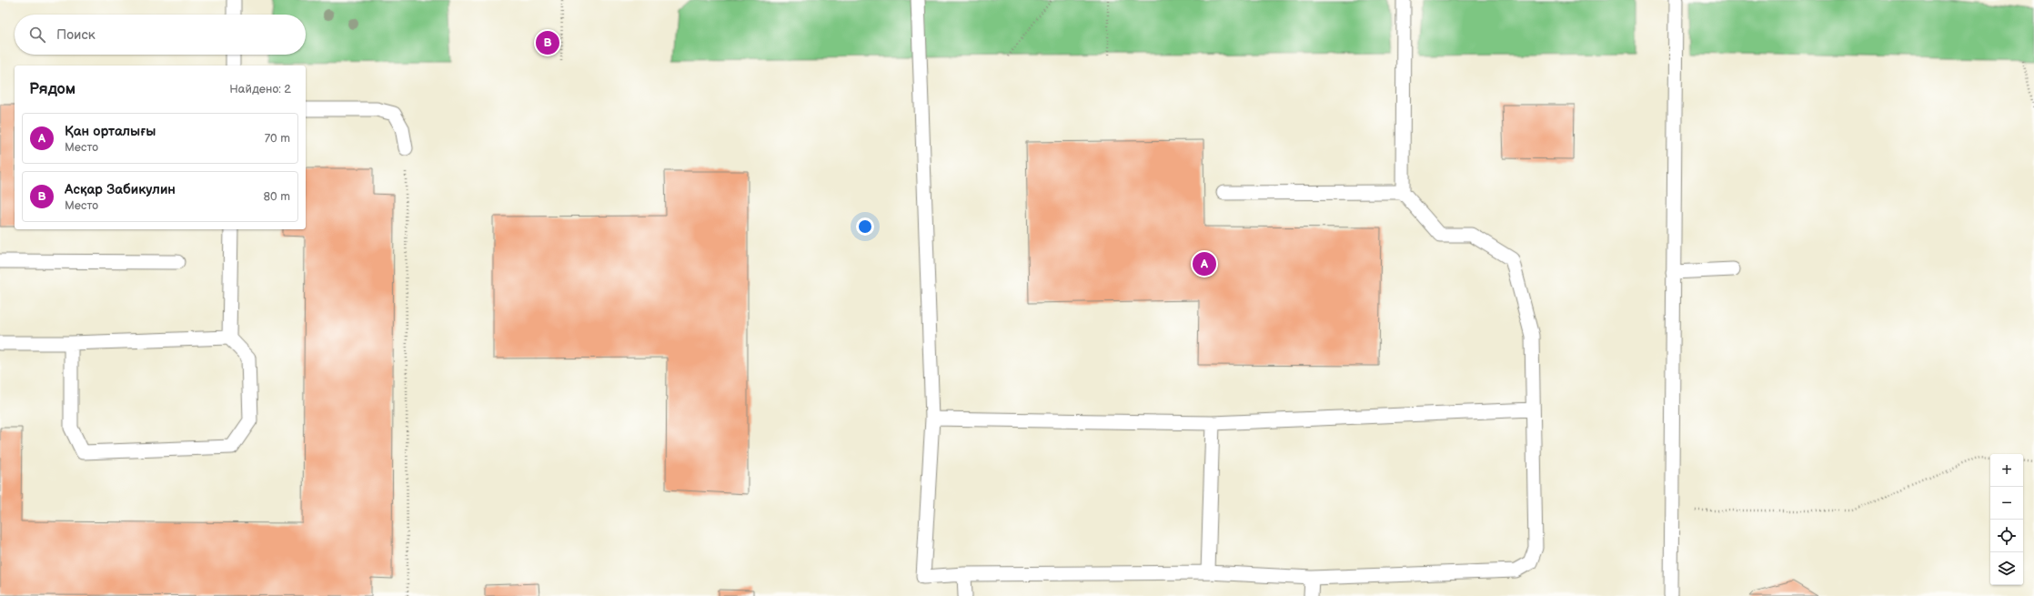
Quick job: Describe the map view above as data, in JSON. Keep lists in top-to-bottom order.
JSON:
{
  "page": {
    "search": "Поиск",
    "pins": ["B", "A"],
    "heading": ["Рядом", "Найдено: 2"],
    "list": [
      {
        "mark": "A",
        "name": "Қан орталығы",
        "note": "Место",
        "value": "70 m"
      },
      {
        "mark": "B",
        "name": "Асқар Забикулин",
        "note": "Место",
        "value": "80 m"
      }
    ],
    "map_buttons": ["+", "−"]
  }
}
